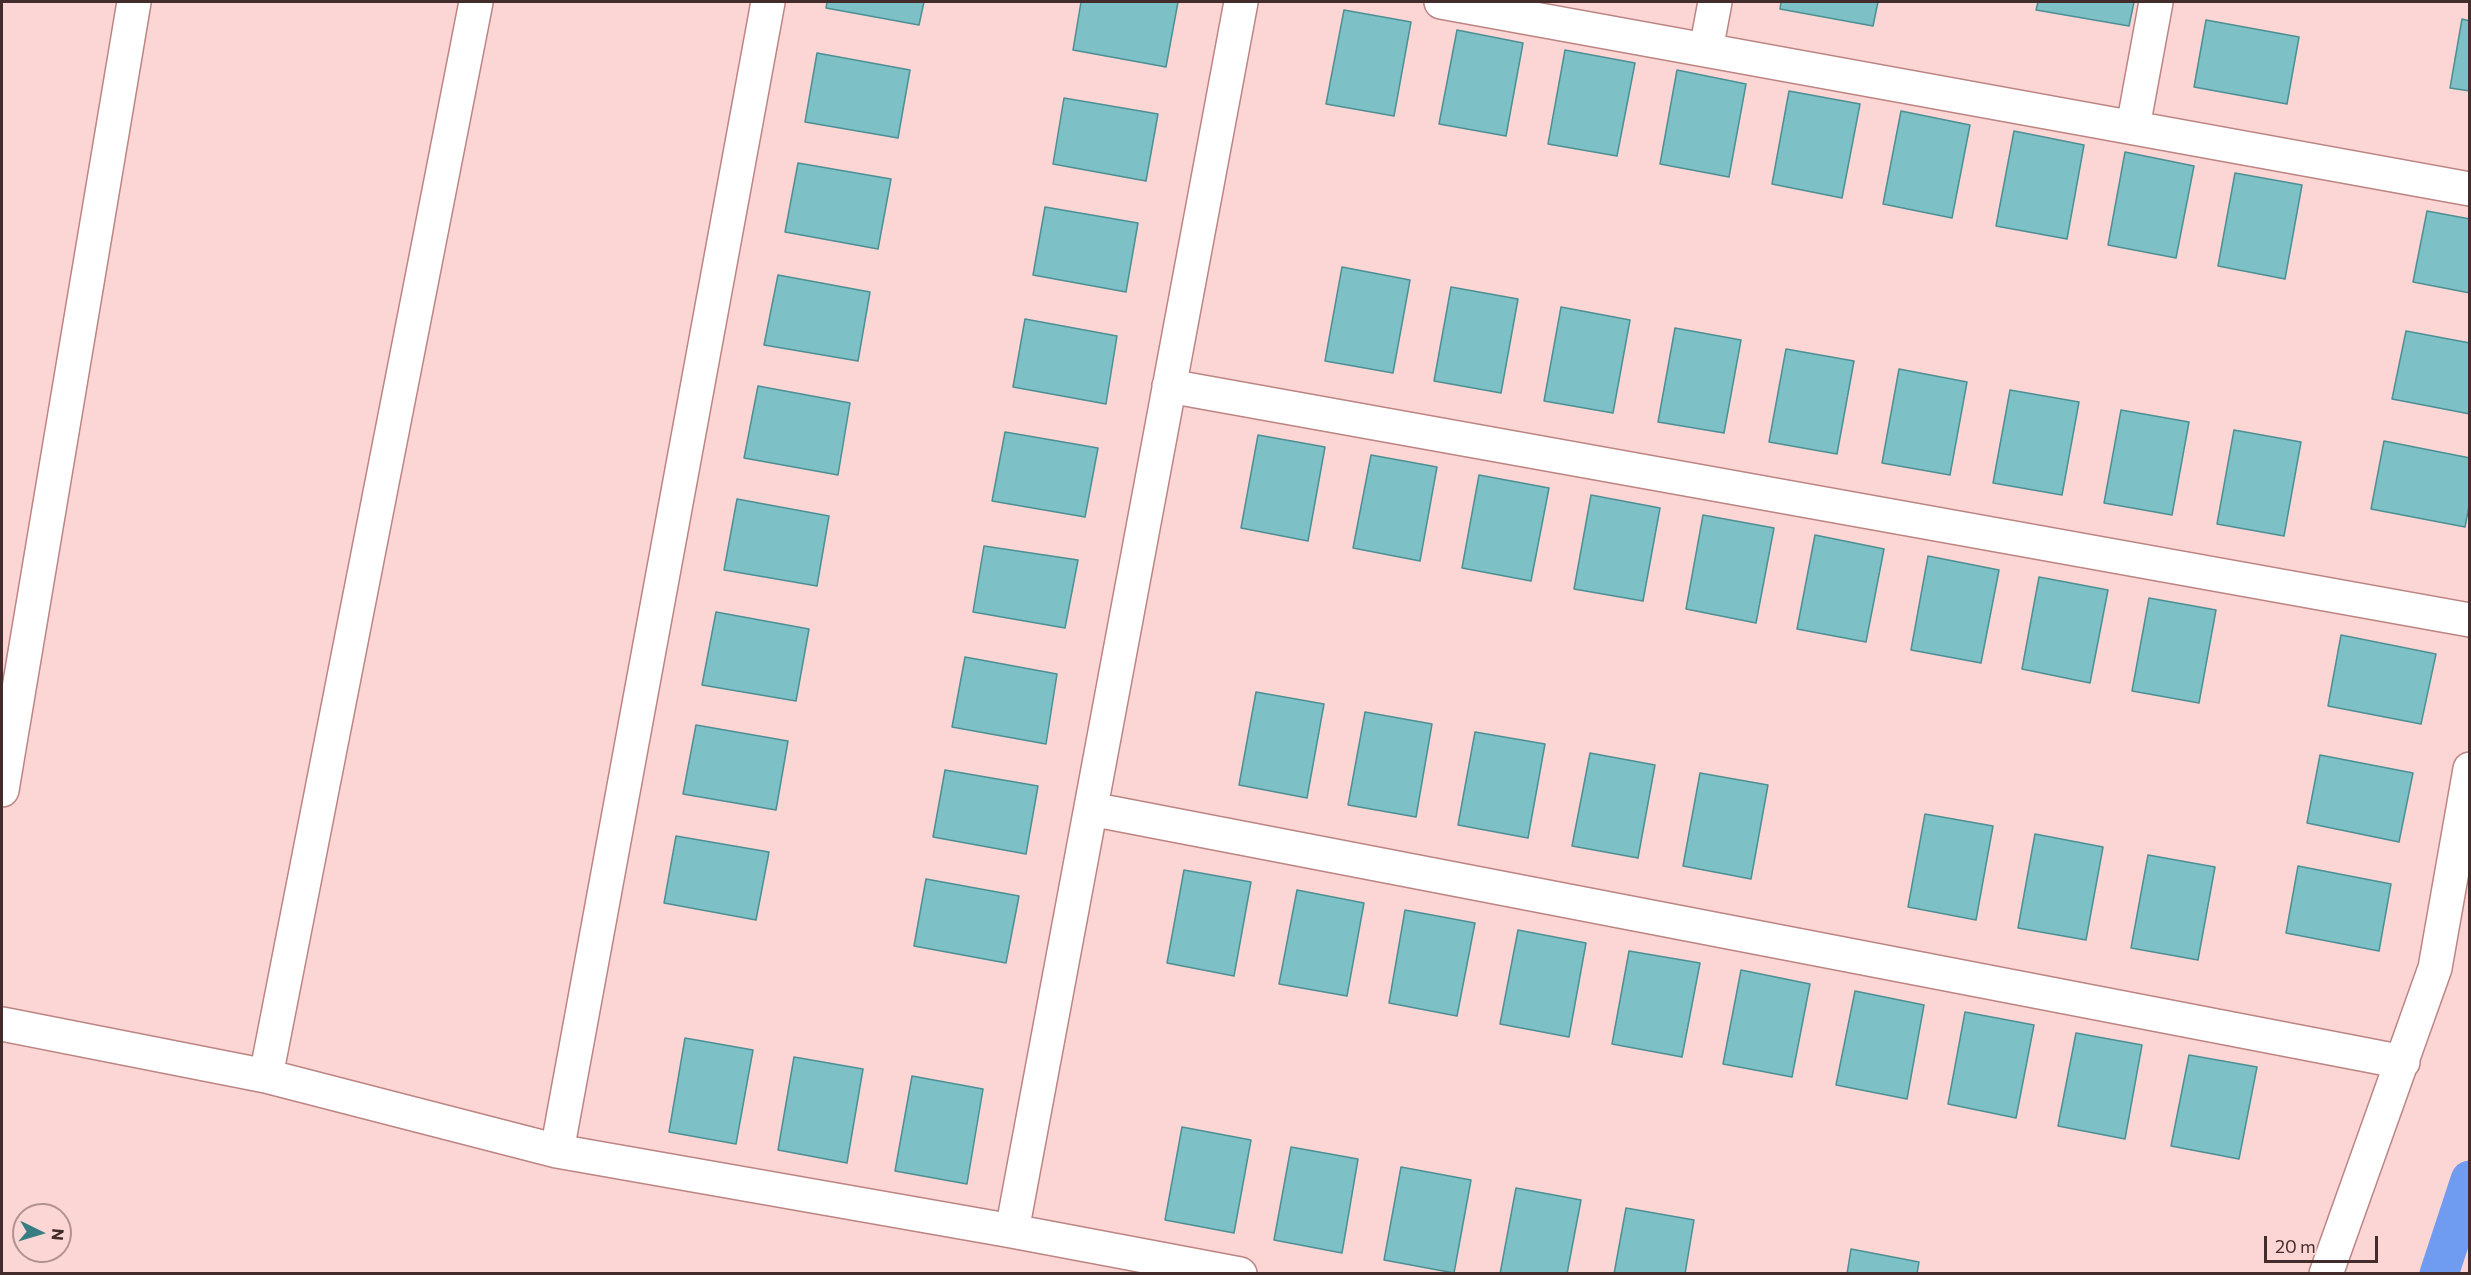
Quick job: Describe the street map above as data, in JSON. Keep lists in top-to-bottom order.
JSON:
{
  "scale_bar": "20 m",
  "north": "right"
}
